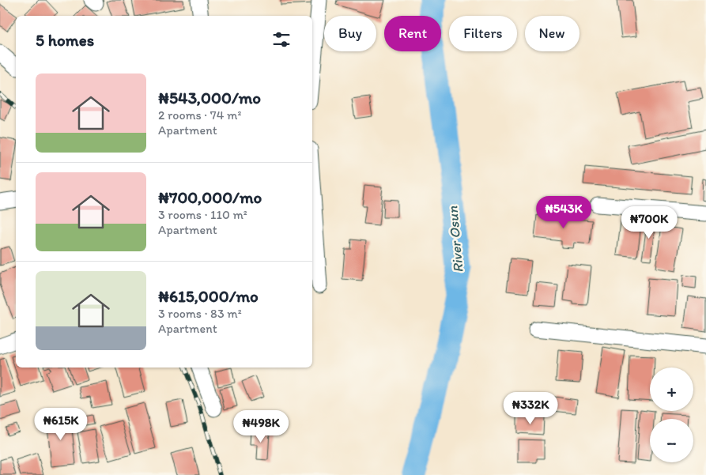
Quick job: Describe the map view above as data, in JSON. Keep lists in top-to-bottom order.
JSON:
{
  "water": ["River Osun"],
  "page": {
    "chip": [
      "Buy",
      "Rent",
      "Filters",
      "New"
    ],
    "heading": "5 homes",
    "list": [
      {
        "name": "₦543,000/mo",
        "note": "2 rooms · 74 m² · Apartment"
      },
      {
        "name": "₦700,000/mo",
        "note": "3 rooms · 110 m² · Apartment"
      },
      {
        "name": "₦615,000/mo",
        "note": "3 rooms · 83 m² · Apartment"
      }
    ],
    "price": [
      "₦543K",
      "₦700K",
      "₦332K",
      "₦615K",
      "₦498K"
    ],
    "map_buttons": ["+", "−"]
  }
}
